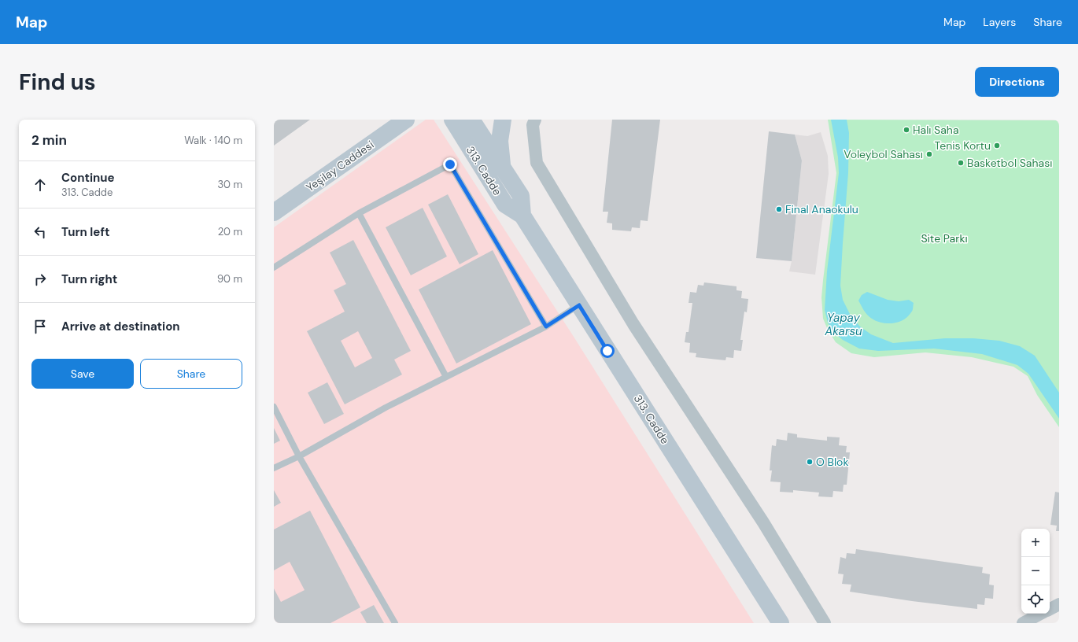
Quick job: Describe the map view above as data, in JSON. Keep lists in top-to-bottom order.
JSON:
{
  "streets": {
    "main road": ["Yeşilay Caddesi", "313. Cadde"]
  },
  "water": ["Yapay Akarsu"],
  "parks": ["Site Parkı"],
  "places": [
    "Halı Saha",
    "Tenis Kortu",
    "Voleybol Sahası",
    "Basketbol Sahası",
    "Final Anaokulu",
    "O Blok"
  ],
  "page": {
    "header": "Map",
    "nav": ["Map", "Layers", "Share"],
    "buttons": [
      "Directions",
      ["Save", "Share"]
    ],
    "title": "Find us",
    "heading": ["2 min", "Walk · 140 m"],
    "list": [
      ["Continue", "313. Cadde", "30 m"],
      ["Turn left", "20 m"],
      ["Turn right", "90 m"],
      "Arrive at destination"
    ],
    "map_buttons": ["+", "−"]
  }
}
